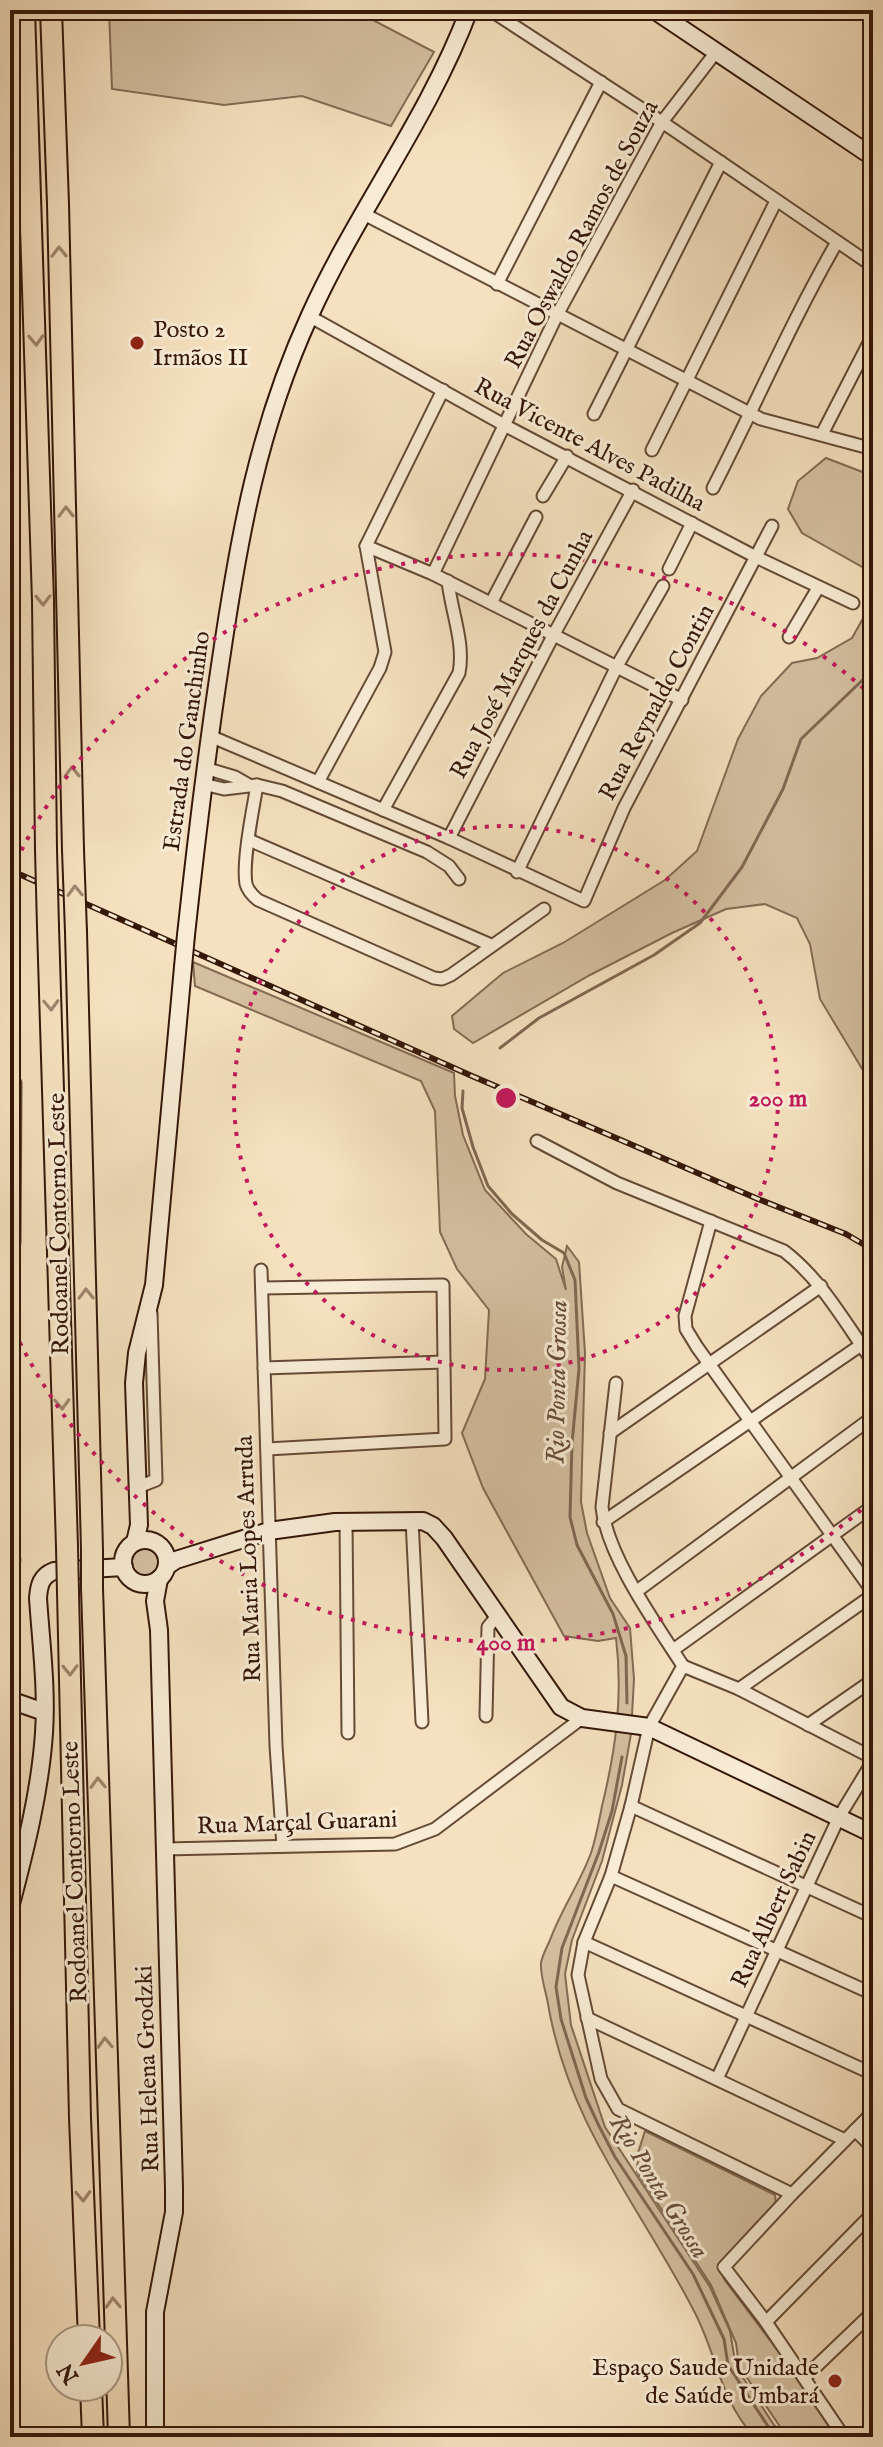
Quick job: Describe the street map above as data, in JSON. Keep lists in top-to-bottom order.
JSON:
{
  "streets": {
    "highway": ["Rodoanel Contorno Leste"],
    "street": [
      "Rua Oswaldo Ramos de Souza",
      "Rua Vicente Alves Padilha",
      "Rua José Marques da Cunha",
      "Rua Reynaldo Contin",
      "Estrada do Ganchinho",
      "Rua Maria Lopes Arruda",
      "Rua Marçal Guarani",
      "Rua Albert Sabin",
      "Rua Helena Grodzki"
    ]
  },
  "crossings": [
    ["Rua Oswaldo Ramos de Souza", "Rua Vicente Alves Padilha"],
    ["Rua Vicente Alves Padilha", "Rua José Marques da Cunha"],
    ["Rua Vicente Alves Padilha", "Rua Reynaldo Contin"],
    ["Rua Vicente Alves Padilha", "Estrada do Ganchinho"],
    ["Estrada do Ganchinho", "Rua Helena Grodzki"],
    ["Rua Maria Lopes Arruda", "Rua Marçal Guarani"],
    ["Rua Marçal Guarani", "Rua Helena Grodzki"]
  ],
  "water": ["Rio Ponta Grossa"],
  "places": ["Posto 2 Irmãos II", "Espaço Saude Unidade de Saúde Umbará"],
  "north": "bottom left",
  "rings": ["200 m", "400 m"]
}
